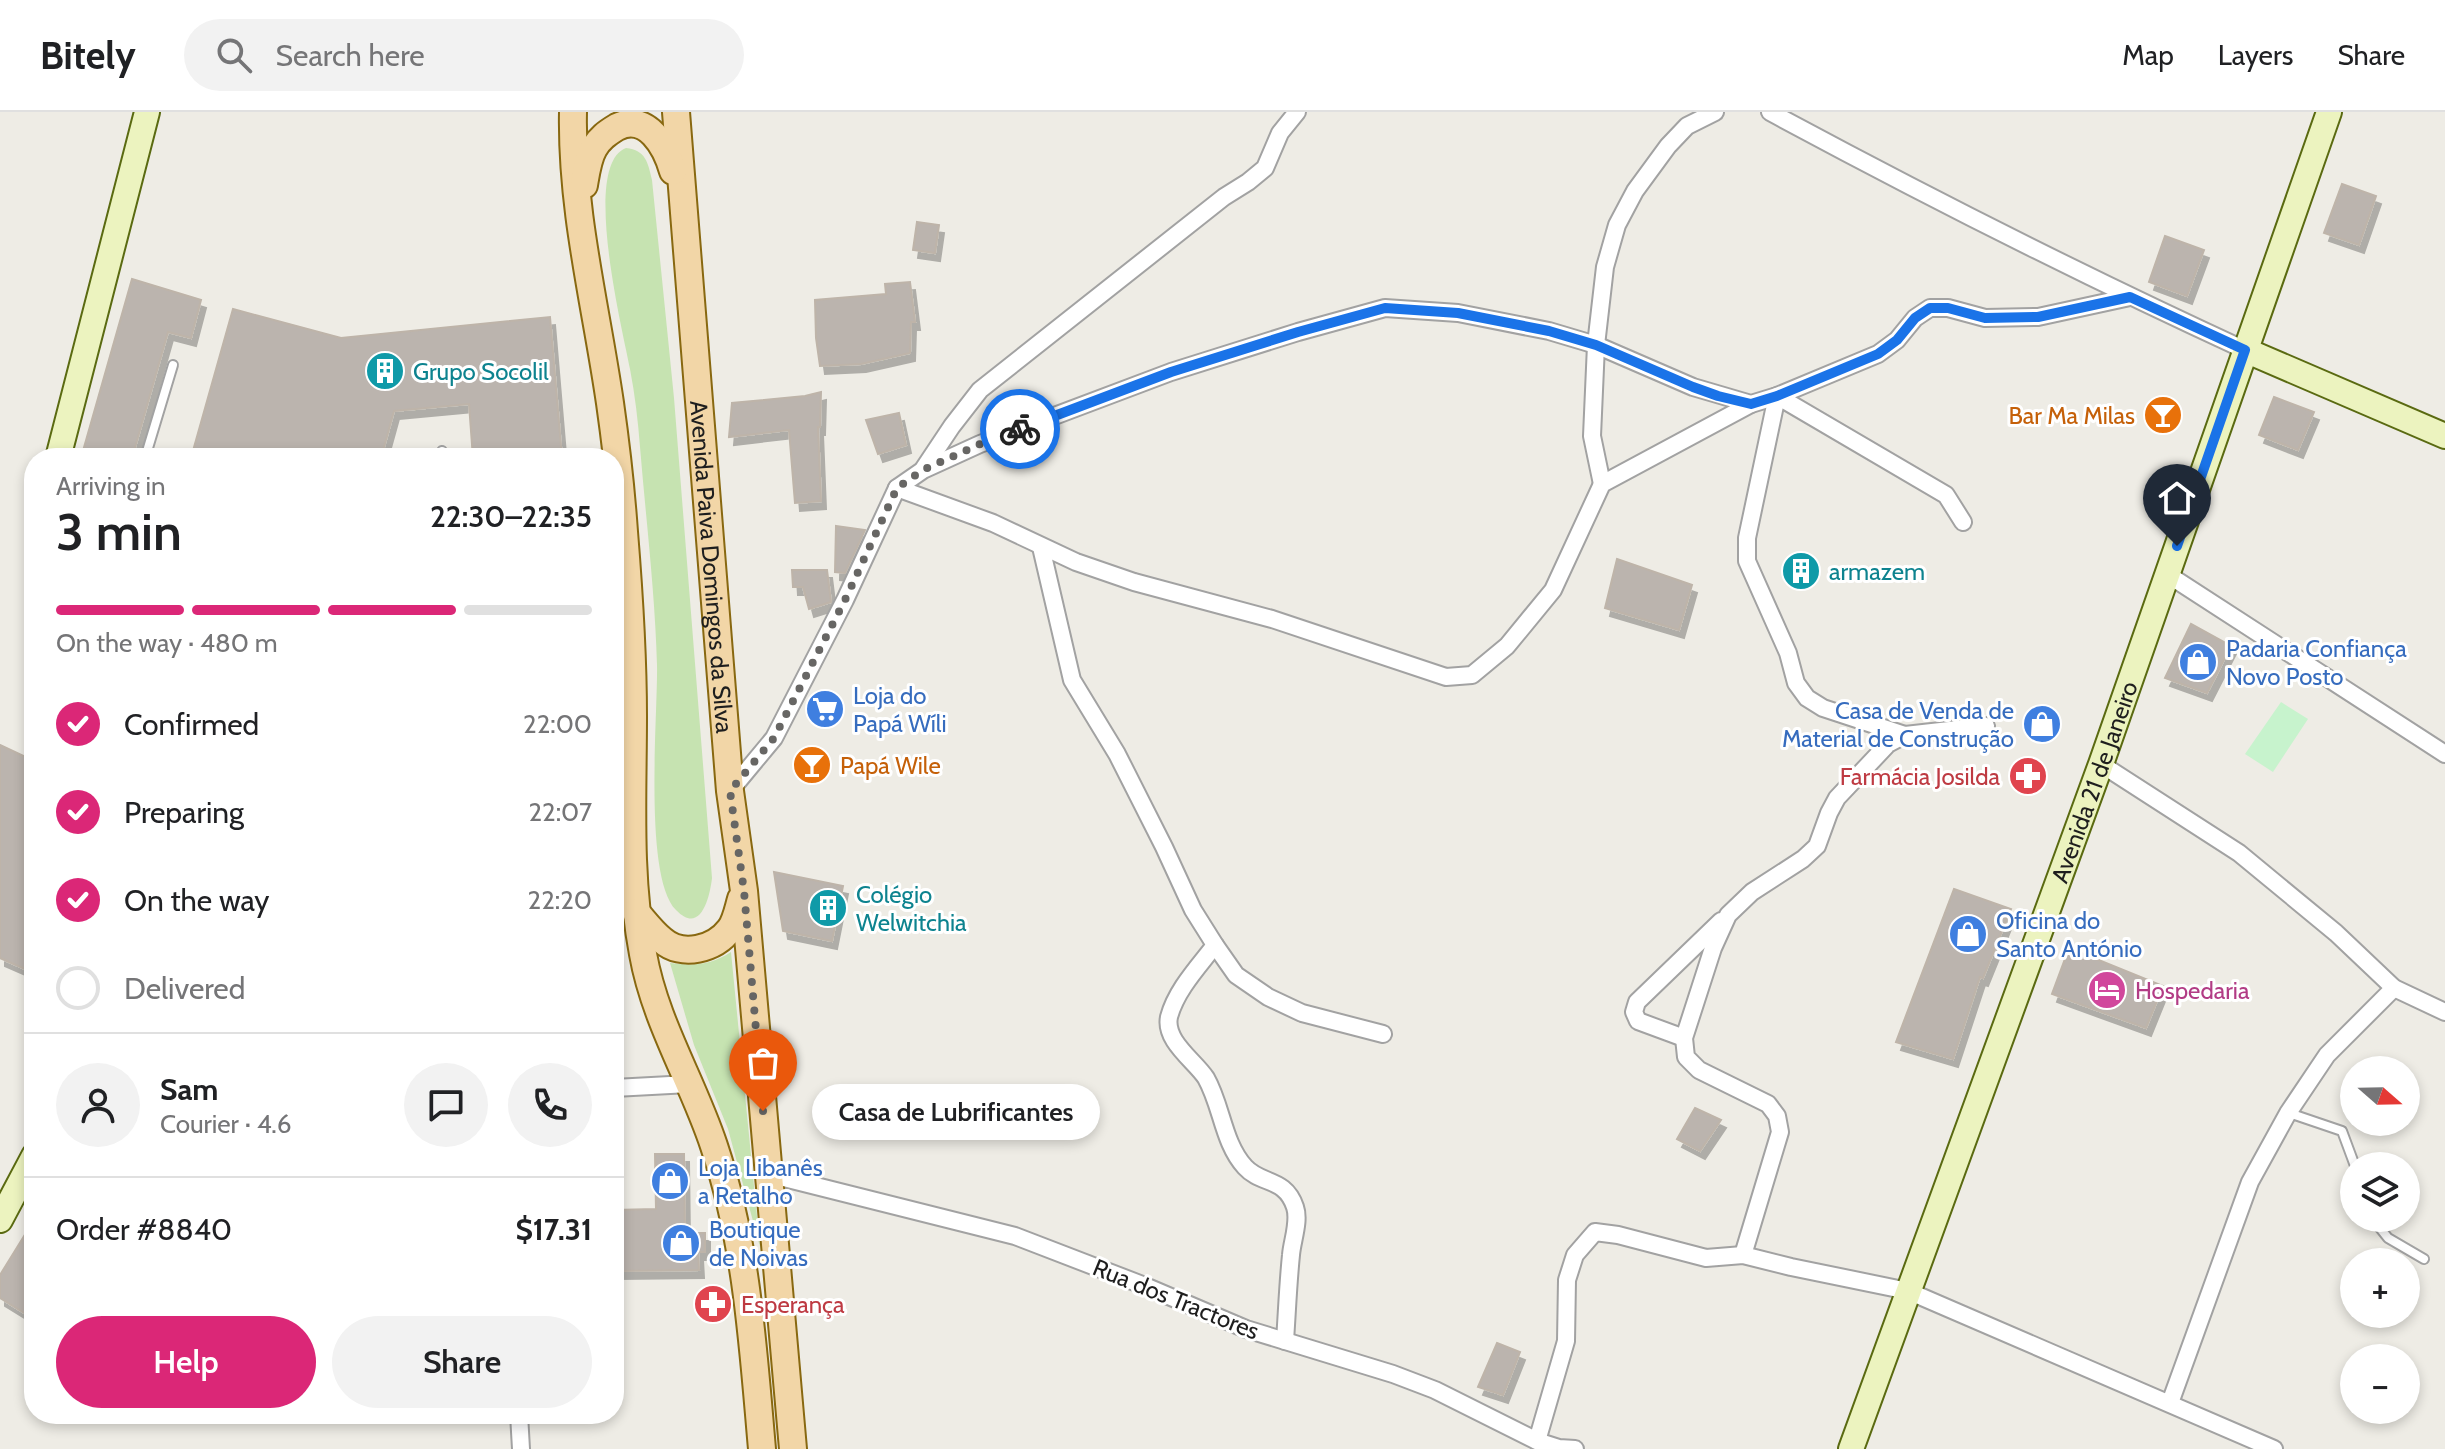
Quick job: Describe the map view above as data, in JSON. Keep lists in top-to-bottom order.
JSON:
{
  "streets": {
    "main road": ["Avenida Paiva Domingos da Silva", "Avenida 21 de Janeiro"],
    "street": ["Rua dos Tractores"]
  },
  "crossings": [
    ["Avenida Paiva Domingos da Silva", "Rua dos Tractores"]
  ],
  "places": {
    "building": ["Grupo Socolil", "armazem", "Colégio Welwitchia"],
    "bar": ["Bar Ma Milas", "Papá Wile"],
    "shop": [
      "Padaria Confiança Novo Posto",
      "Casa de Venda de Material de Construção",
      "Oficina do Santo António",
      "Loja Libanês a Retalho",
      "Boutique de Noivas"
    ],
    "supermarket": ["Loja do Papá Wíli"],
    "pharmacy": ["Farmácia Josilda", "Esperança"],
    "hotel": ["Hospedaria"],
    "other": ["Casa de Lubrificantes"]
  },
  "north": "right",
  "page": {
    "header": "Bitely",
    "search": "Search here",
    "nav": ["Map", "Layers", "Share"],
    "heading": ["3 min", "Arriving in", "22:30–22:35"],
    "panel": [
      "Sam",
      "Courier · 4.6",
      "Order #8840",
      "$17.31"
    ],
    "bar": "On the way · 480 m",
    "list": [
      ["Confirmed", "22:00"],
      ["Preparing", "22:07"],
      ["On the way", "22:20"],
      "Delivered"
    ],
    "map_buttons": ["+", "−"],
    "bubble": "Casa de Lubrificantes",
    "buttons": ["Help", "Share"]
  }
}
